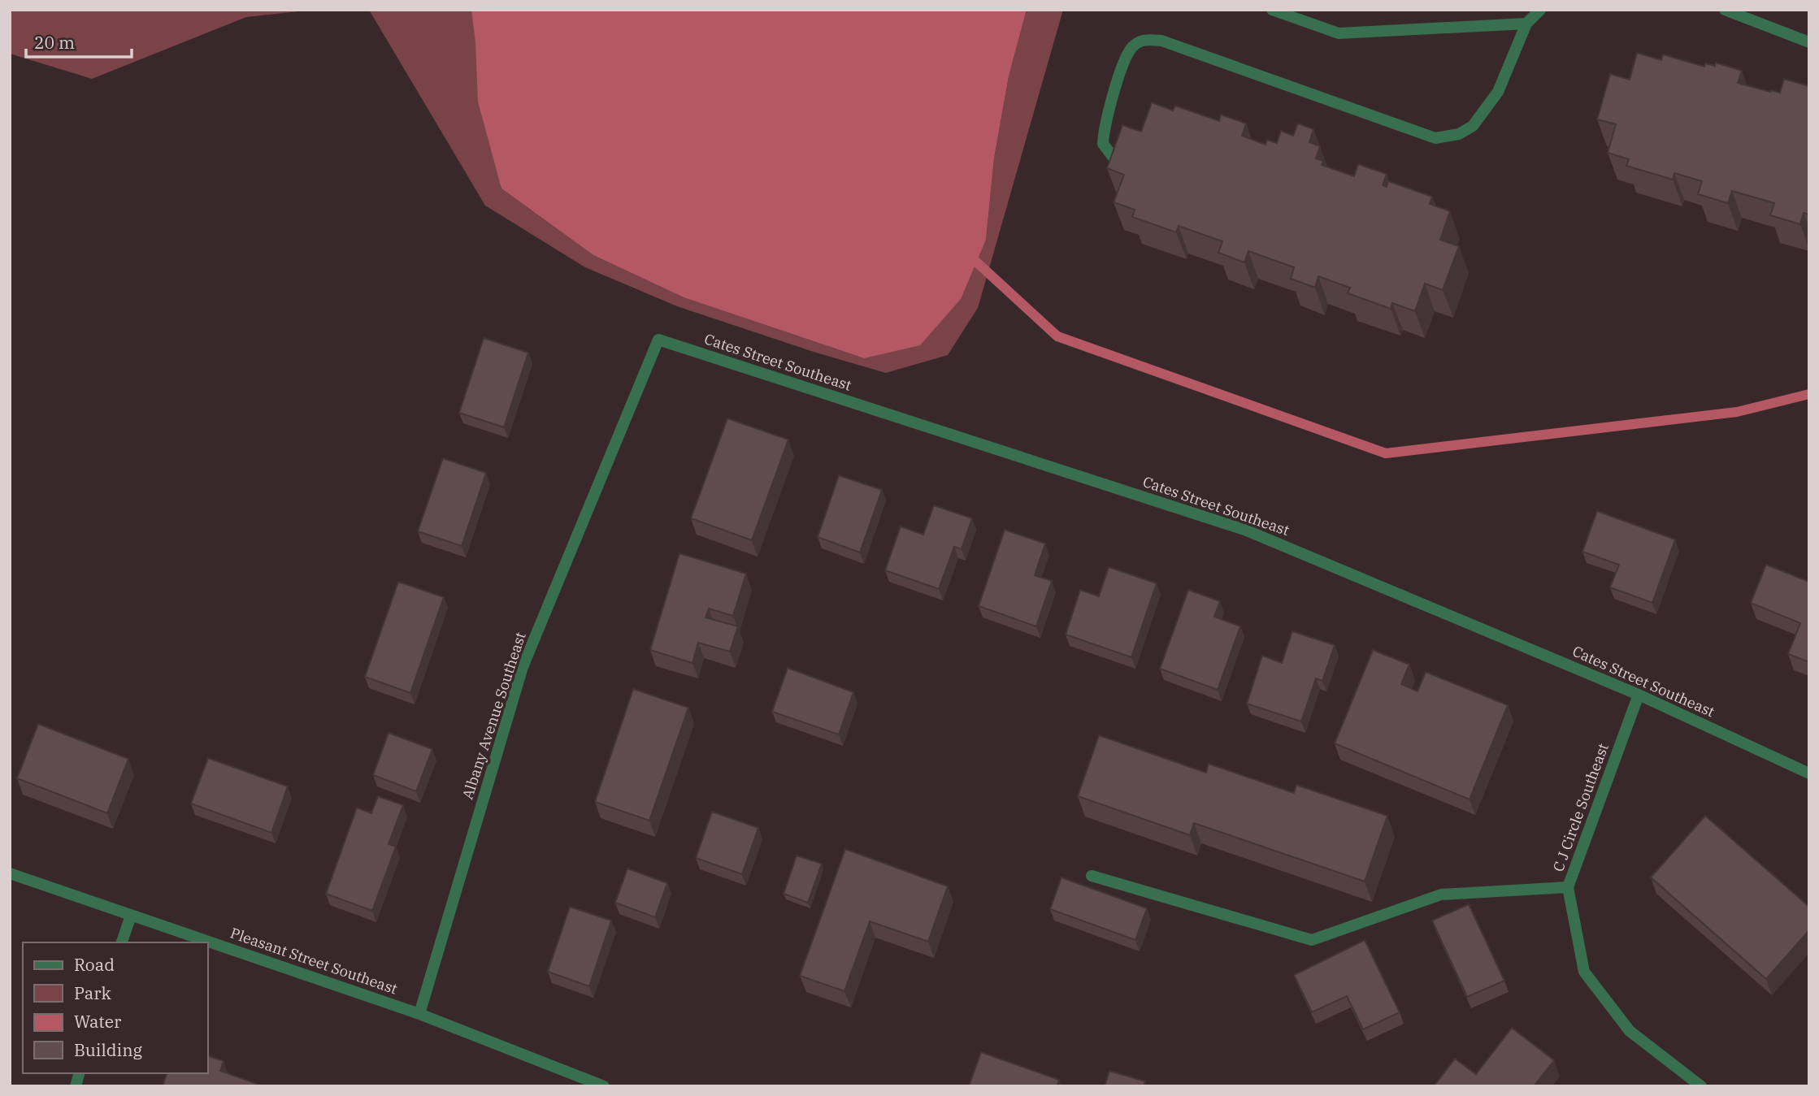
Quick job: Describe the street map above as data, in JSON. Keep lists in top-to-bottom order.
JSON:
{
  "streets": {
    "street": [
      "Cates Street Southeast",
      "Albany Avenue Southeast",
      "C J Circle Southeast",
      "Pleasant Street Southeast"
    ]
  },
  "crossings": [
    ["Cates Street Southeast", "Albany Avenue Southeast"],
    ["Cates Street Southeast", "C J Circle Southeast"],
    ["Albany Avenue Southeast", "Pleasant Street Southeast"]
  ],
  "legend": [
    "Road",
    "Park",
    "Water",
    "Building"
  ],
  "scale_bar": "20 m"
}
